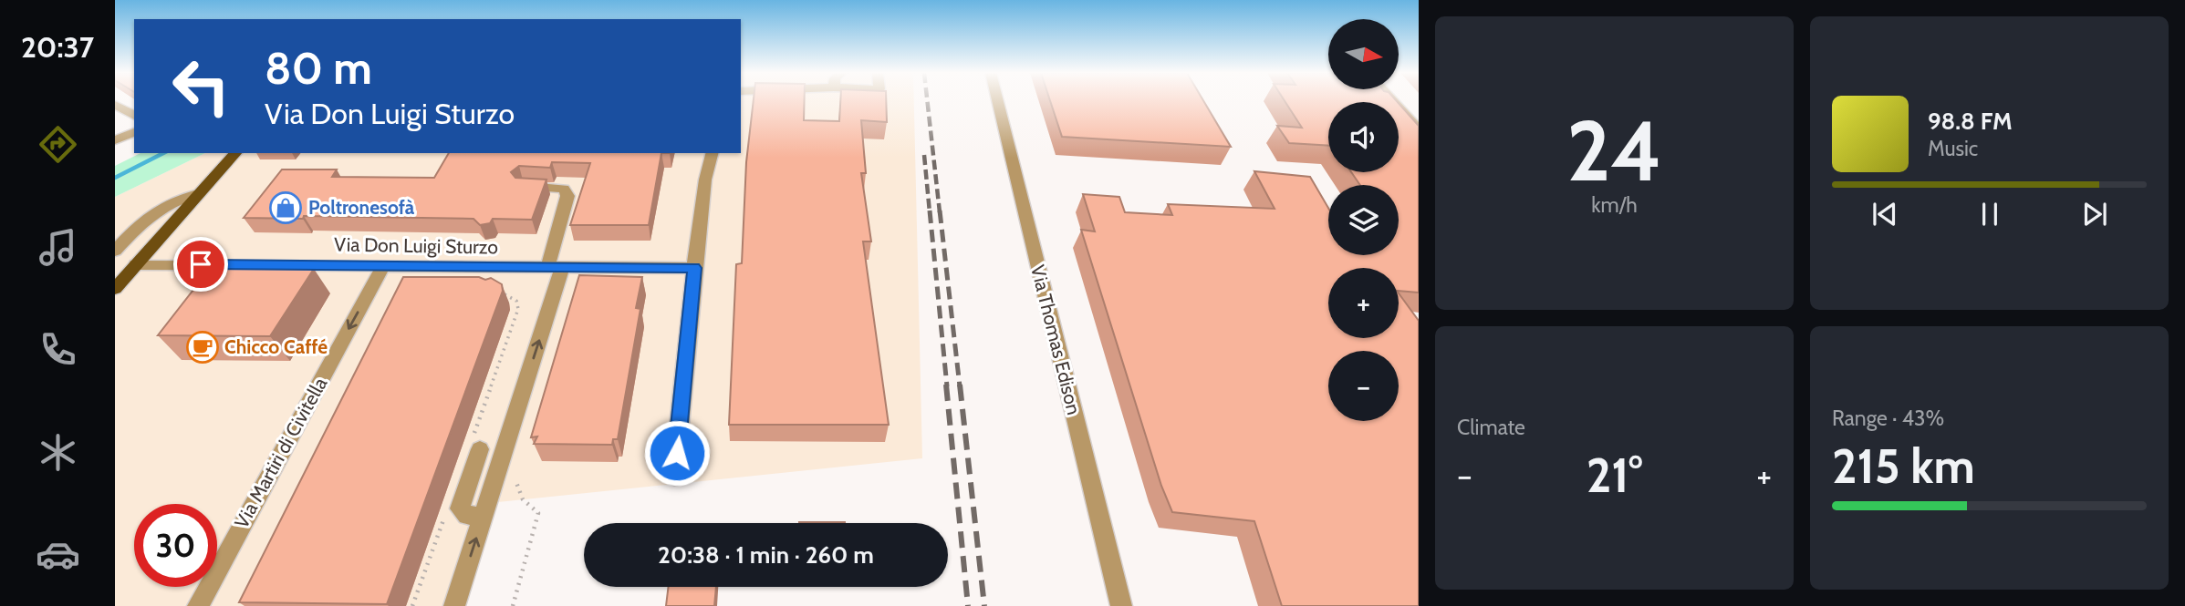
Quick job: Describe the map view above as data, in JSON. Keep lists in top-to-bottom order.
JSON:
{
  "streets": {
    "street": ["Via Don Luigi Sturzo", "Via Thomas Edison", "Via Martiri di Civitella"]
  },
  "crossings": [
    ["Via Don Luigi Sturzo", "Via Martiri di Civitella"]
  ],
  "one_way": ["Via Martiri di Civitella"],
  "places": {
    "shop": ["Poltronesofà"],
    "cafe": ["Chicco Caffé"]
  },
  "north": "right",
  "page": {
    "tabs": "20:37",
    "tile": [
      ["24", "km/h"],
      "Climate",
      ["Range · 43%", "215 km"]
    ],
    "map_buttons": ["+", "−"],
    "turn": ["80 m", "Via Don Luigi Sturzo"],
    "song": ["98.8 FM", "Music"],
    "heat": ["−", "21°", "+"],
    "limit": "30",
    "trip": "20:38 · 1 min · 260 m"
  }
}
